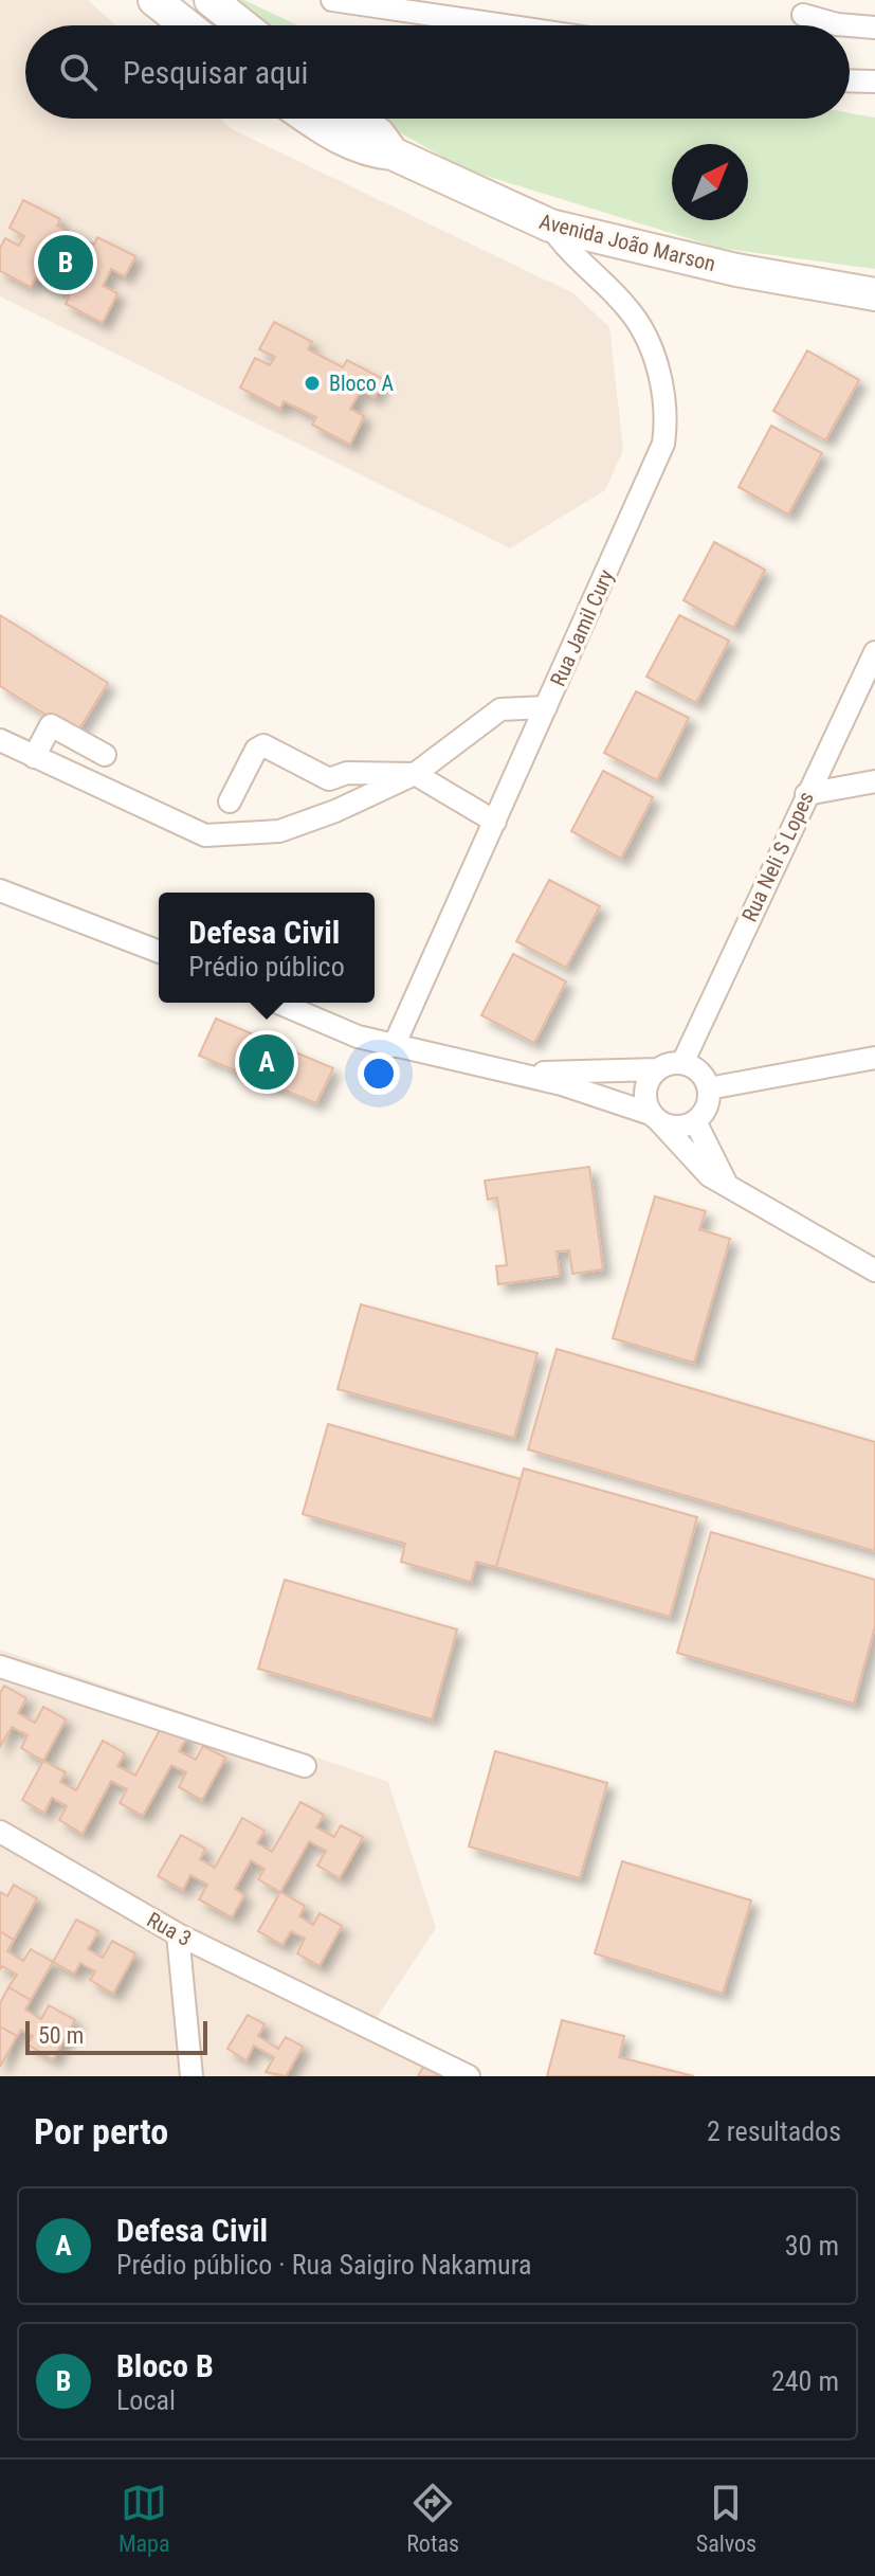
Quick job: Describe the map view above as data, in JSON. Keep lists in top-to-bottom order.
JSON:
{
  "streets": {
    "main road": ["Avenida João Marson"],
    "street": ["Rua Jamil Cury", "Rua Neli S Lopes", "Rua 3"]
  },
  "crossings": [
    ["Avenida João Marson", "Rua Jamil Cury"]
  ],
  "places": ["Bloco A"],
  "scale_bar": "50 m",
  "north": "top right",
  "page": {
    "search": "Pesquisar aqui",
    "pins": ["B", "A"],
    "popup": ["Defesa Civil", "Prédio público"],
    "scale": "50 m",
    "heading": ["Por perto", "2 resultados"],
    "list": [
      {
        "mark": "A",
        "name": "Defesa Civil",
        "note": "Prédio público · Rua Saigiro Nakamura",
        "value": "30 m"
      },
      {
        "mark": "B",
        "name": "Bloco B",
        "note": "Local",
        "value": "240 m"
      }
    ],
    "nav": ["Mapa", "Rotas", "Salvos"]
  }
}
